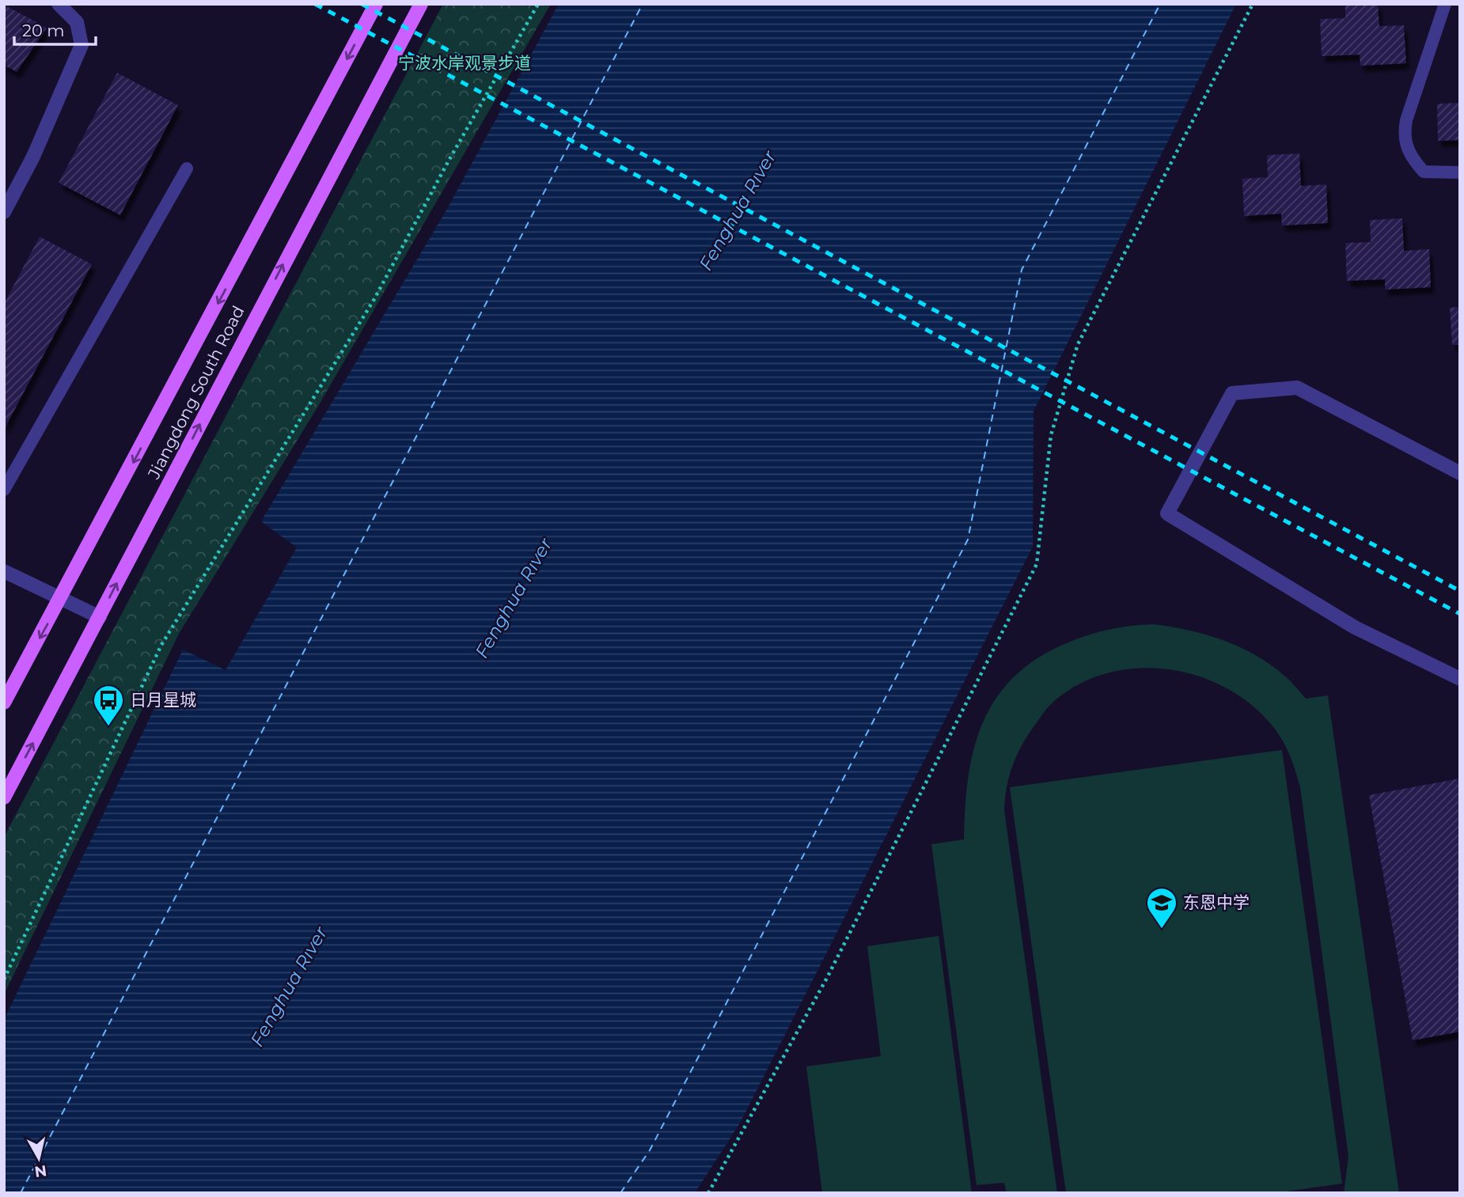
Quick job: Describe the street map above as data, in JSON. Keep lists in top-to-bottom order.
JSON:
{
  "streets": {
    "main road": ["Jiangdong South Road"]
  },
  "water": ["Fenghua Rıver"],
  "parks": ["宁波水岸观景步道"],
  "places": {
    "bus stop": ["日月星城"],
    "school or university": ["东恩中学"]
  },
  "scale_bar": "20 m",
  "north": "bottom"
}
